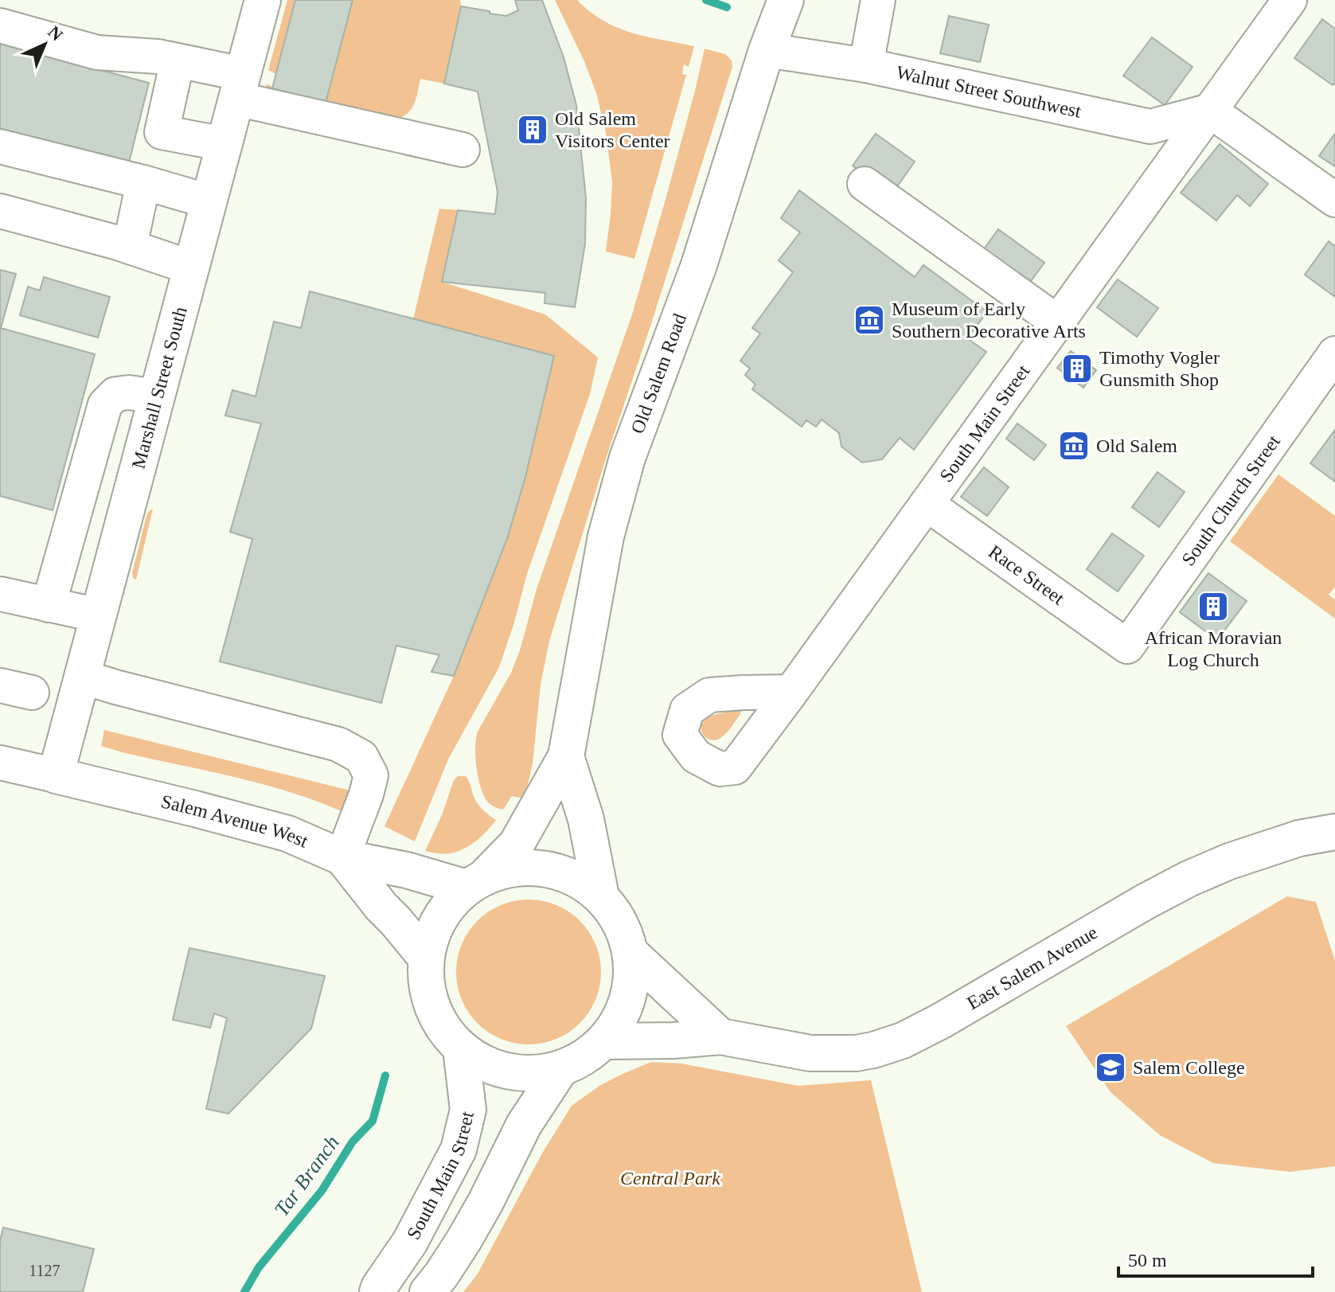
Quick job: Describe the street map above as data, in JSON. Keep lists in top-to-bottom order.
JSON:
{
  "streets": {
    "main road": [
      "Old Salem Road",
      "Marshall Street South",
      "South Main Street",
      "Salem Avenue West",
      "East Salem Avenue"
    ],
    "street": ["Walnut Street Southwest", "South Church Street", "Race Street"]
  },
  "crossings": [
    ["Walnut Street Southwest", "Old Salem Road"],
    ["Walnut Street Southwest", "South Main Street"],
    ["Old Salem Road", "South Main Street"],
    ["Old Salem Road", "Salem Avenue West"],
    ["Old Salem Road", "East Salem Avenue"],
    ["Marshall Street South", "Salem Avenue West"],
    ["South Main Street", "Race Street"],
    ["South Main Street", "Salem Avenue West"],
    ["South Main Street", "East Salem Avenue"],
    ["South Church Street", "Race Street"],
    ["Salem Avenue West", "East Salem Avenue"]
  ],
  "water": ["Tar Branch"],
  "parks": ["Central Park"],
  "places": {
    "building": ["Old Salem Visitors Center", "Timothy Vogler Gunsmith Shop", "African Moravian Log Church"],
    "museum": ["Museum of Early Southern Decorative Arts", "Old Salem"],
    "school or university": ["Salem College"]
  },
  "house_numbers": ["1127"],
  "scale_bar": "50 m",
  "north": "top right"
}
